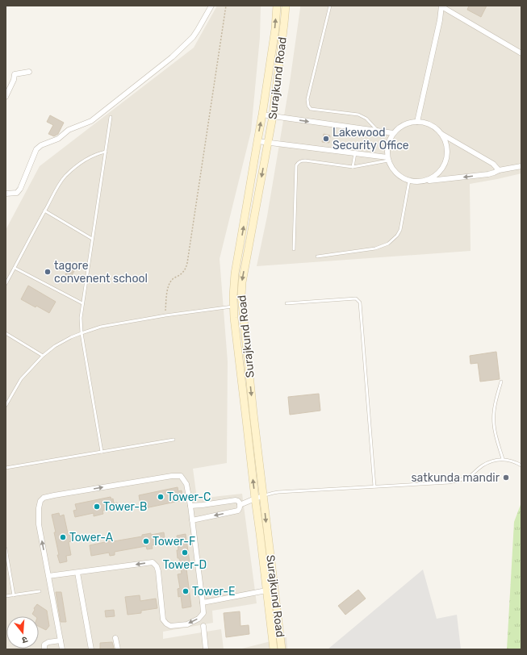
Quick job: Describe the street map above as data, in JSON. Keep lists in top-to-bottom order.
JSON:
{
  "streets": {
    "main road": ["Surajkund Road"]
  },
  "places": [
    "Lakewood Security Office",
    "tagore convenent school",
    "satkunda mandir",
    "Tower-C",
    "Tower-B",
    "Tower-A",
    "Tower-F",
    "Tower-D",
    "Tower-E"
  ],
  "north": "bottom"
}
